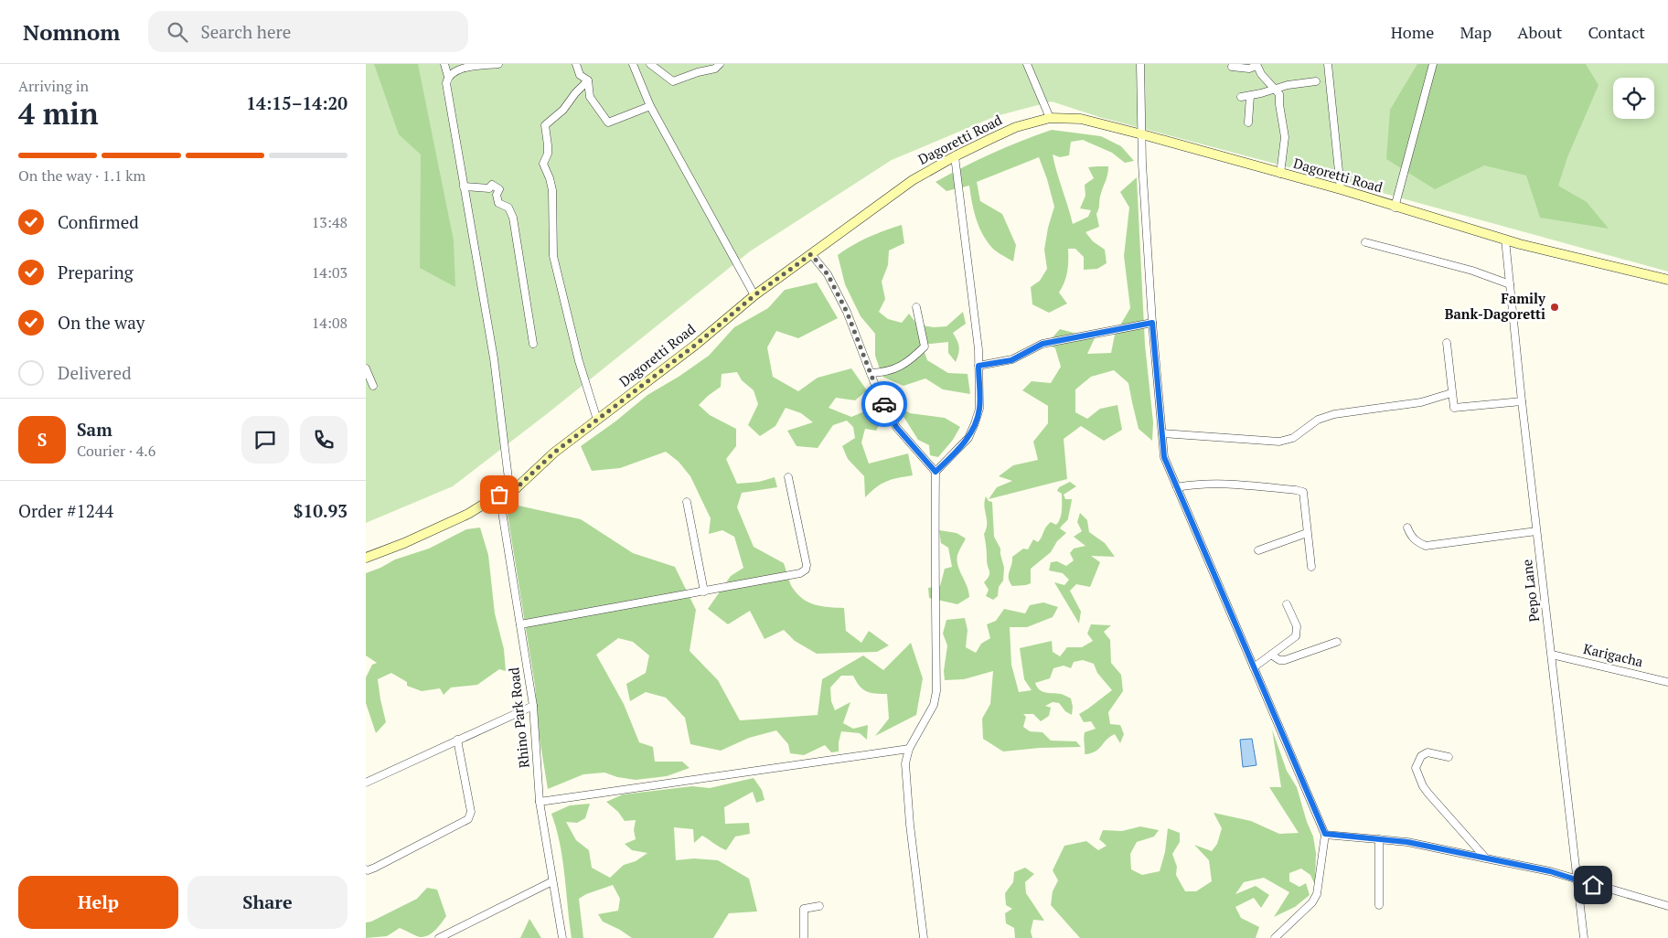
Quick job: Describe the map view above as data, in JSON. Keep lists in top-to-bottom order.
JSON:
{
  "streets": {
    "main road": ["Dagoretti Road"],
    "street": ["Pepo Lane", "Karigacha", "Rhino Park Road"]
  },
  "crossings": [
    ["Dagoretti Road", "Pepo Lane"],
    ["Pepo Lane", "Karigacha"]
  ],
  "places": ["Family Bank-Dagoretti"],
  "page": {
    "header": "Nomnom",
    "search": "Search here",
    "nav": [
      "Home",
      "Map",
      "About",
      "Contact"
    ],
    "heading": ["4 min", "Arriving in", "14:15–14:20"],
    "panel": [
      "Sam",
      "Courier · 4.6",
      "Order #1244",
      "$10.93"
    ],
    "bar": "On the way · 1.1 km",
    "list": [
      ["Confirmed", "13:48"],
      ["Preparing", "14:03"],
      ["On the way", "14:08"],
      "Delivered"
    ],
    "round": "S",
    "buttons": ["Help", "Share"]
  }
}
